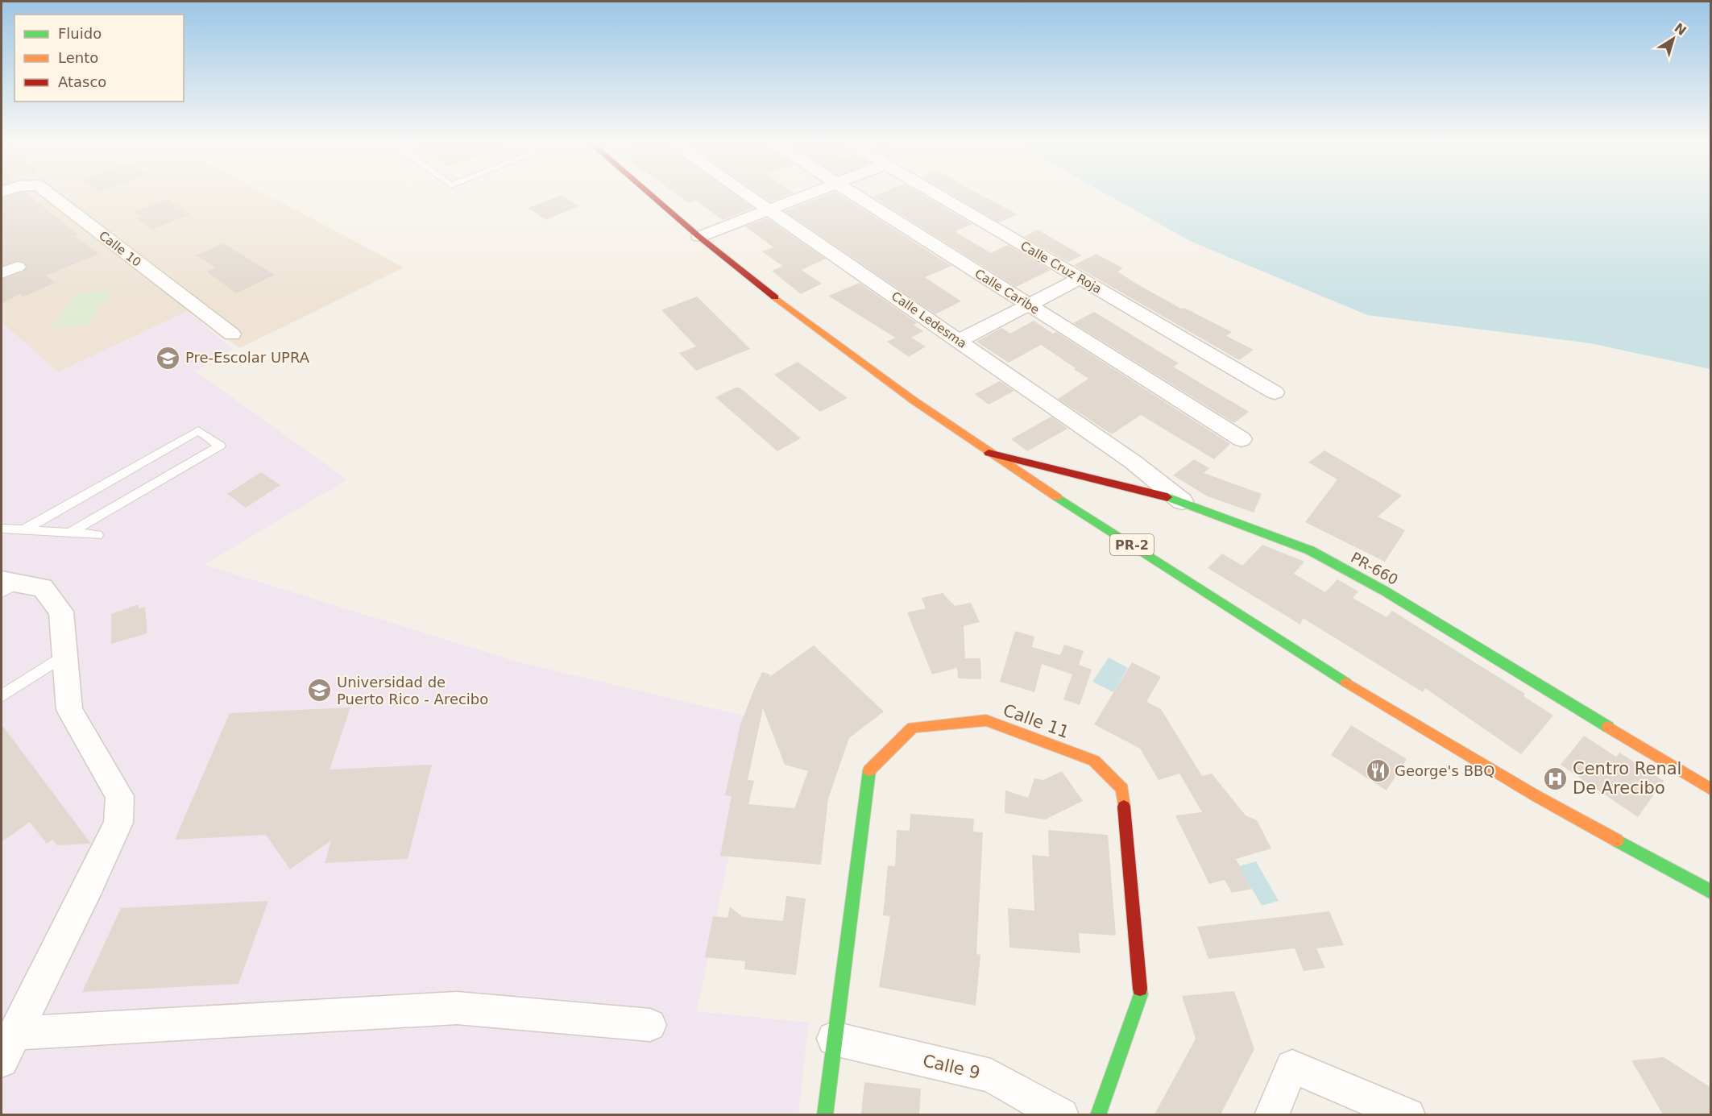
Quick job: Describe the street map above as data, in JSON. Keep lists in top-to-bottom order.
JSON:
{
  "streets": {
    "main road": ["PR-2", "PR-660", "Calle 11"],
    "street": [
      "Calle 10",
      "Calle Cruz Roja",
      "Calle Caribe",
      "Calle Ledesma",
      "Calle 9"
    ]
  },
  "crossings": [
    ["Calle Ledesma", "PR-660"],
    ["PR-2", "PR-660"],
    ["Calle 11", "Calle 9"]
  ],
  "places": {
    "school or university": ["Pre-Escolar UPRA", "Universidad de Puerto Rico - Arecibo"],
    "restaurant": ["George's BBQ"],
    "hospital": ["Centro Renal De Arecibo"]
  },
  "legend": ["Fluido", "Lento", "Atasco"],
  "north": "top right"
}
